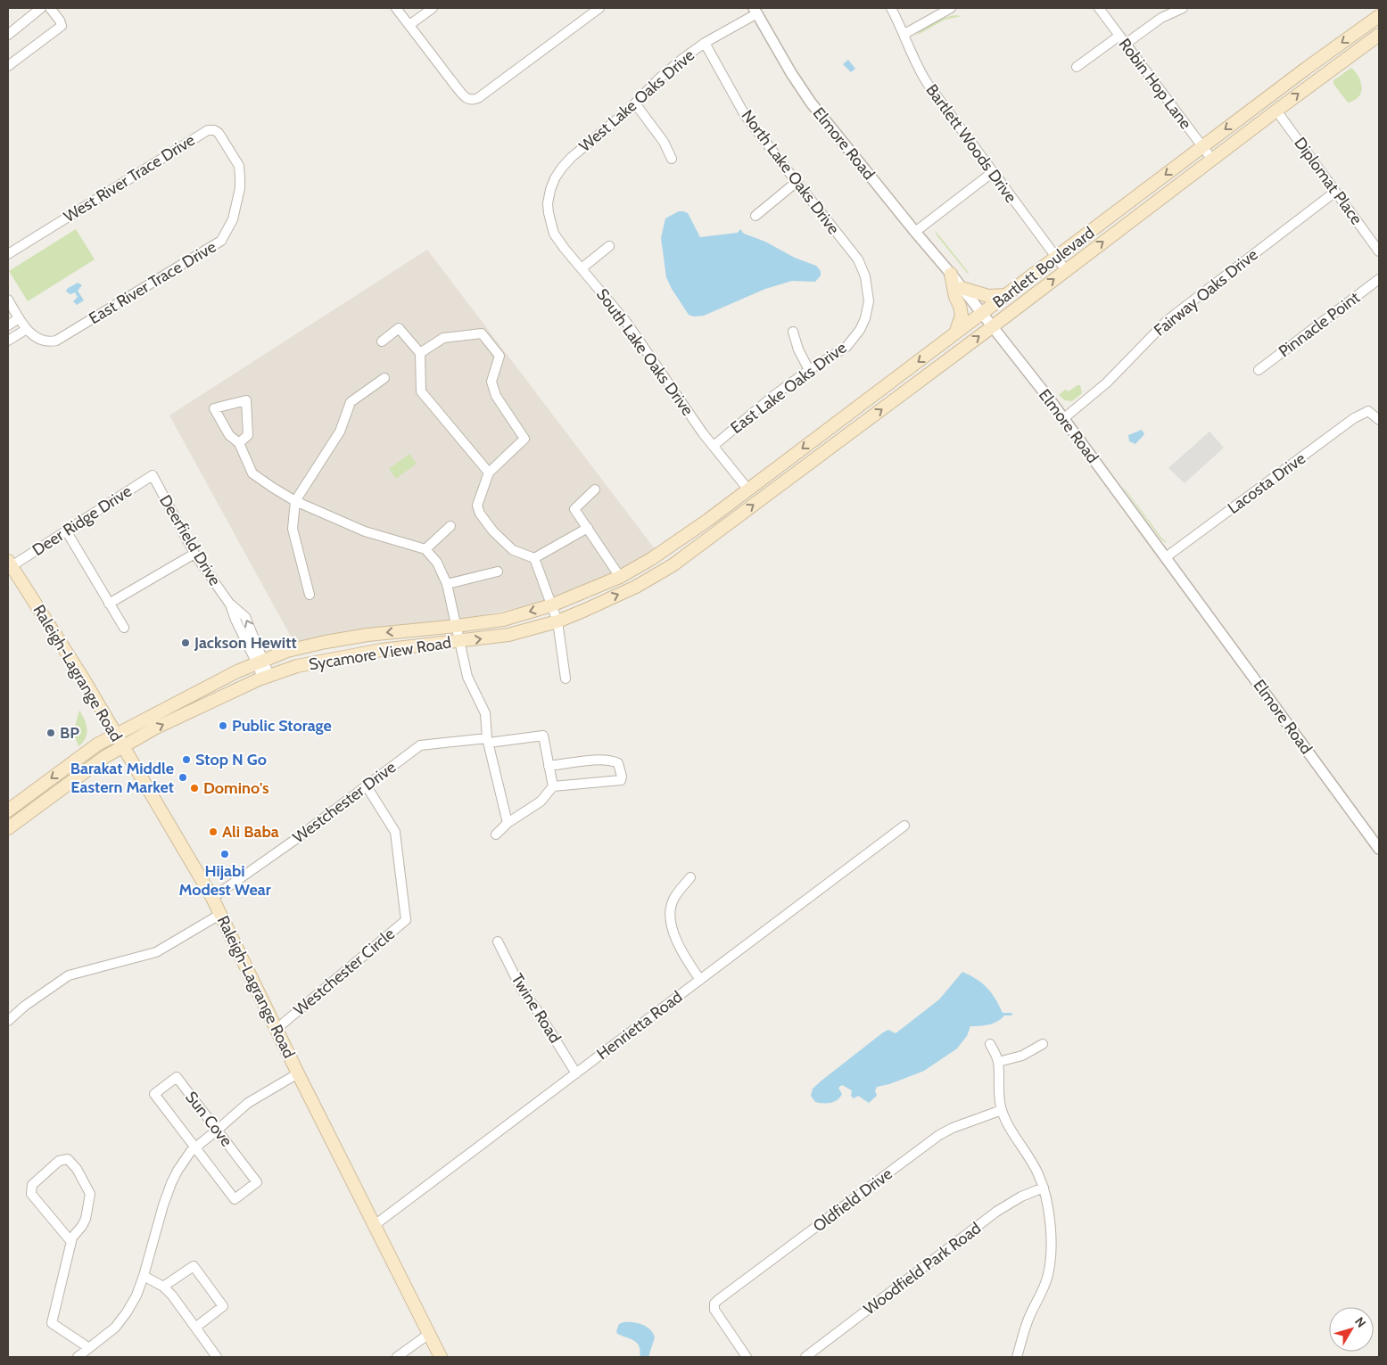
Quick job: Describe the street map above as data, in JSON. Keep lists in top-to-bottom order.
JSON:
{
  "streets": {
    "main road": ["Bartlett Boulevard", "Sycamore View Road", "Raleigh-Lagrange Road"],
    "street": [
      "Robin Hop Lane",
      "West Lake Oaks Drive",
      "Elmore Road",
      "Bartlett Woods Drive",
      "North Lake Oaks Drive",
      "West River Trace Drive",
      "Diplomat Place",
      "East River Trace Drive",
      "Fairway Oaks Drive",
      "Pinnacle Point",
      "South Lake Oaks Drive",
      "East Lake Oaks Drive",
      "Lacosta Drive",
      "Deer Ridge Drive",
      "Deerfield Drive",
      "Westchester Drive",
      "Westchester Circle",
      "Twine Road",
      "Henrietta Road",
      "Sun Cove",
      "Oldfield Drive",
      "Woodfield Park Road"
    ]
  },
  "crossings": [
    ["Robin Hop Lane", "Bartlett Boulevard"],
    ["West Lake Oaks Drive", "Elmore Road"],
    ["West Lake Oaks Drive", "North Lake Oaks Drive"],
    ["West Lake Oaks Drive", "South Lake Oaks Drive"],
    ["Elmore Road", "Bartlett Boulevard"],
    ["Elmore Road", "Fairway Oaks Drive"],
    ["Elmore Road", "Lacosta Drive"],
    ["Bartlett Woods Drive", "Bartlett Boulevard"],
    ["North Lake Oaks Drive", "East Lake Oaks Drive"],
    ["West River Trace Drive", "East River Trace Drive"],
    ["Diplomat Place", "Bartlett Boulevard"],
    ["Diplomat Place", "Fairway Oaks Drive"],
    ["Bartlett Boulevard", "South Lake Oaks Drive"],
    ["Bartlett Boulevard", "Sycamore View Road"],
    ["South Lake Oaks Drive", "East Lake Oaks Drive"],
    ["Deer Ridge Drive", "Deerfield Drive"],
    ["Deer Ridge Drive", "Raleigh-Lagrange Road"],
    ["Deerfield Drive", "Sycamore View Road"],
    ["Sycamore View Road", "Raleigh-Lagrange Road"],
    ["Raleigh-Lagrange Road", "Westchester Drive"],
    ["Raleigh-Lagrange Road", "Westchester Circle"],
    ["Raleigh-Lagrange Road", "Henrietta Road"],
    ["Westchester Drive", "Westchester Circle"],
    ["Twine Road", "Henrietta Road"]
  ],
  "places": [
    "Jackson Hewitt",
    "Public Storage",
    "BP",
    "Stop N Go",
    "Barakat Middle Eastern Market",
    "Domino's",
    "Ali Baba",
    "Hijabi Modest Wear"
  ],
  "north": "top right"
}
